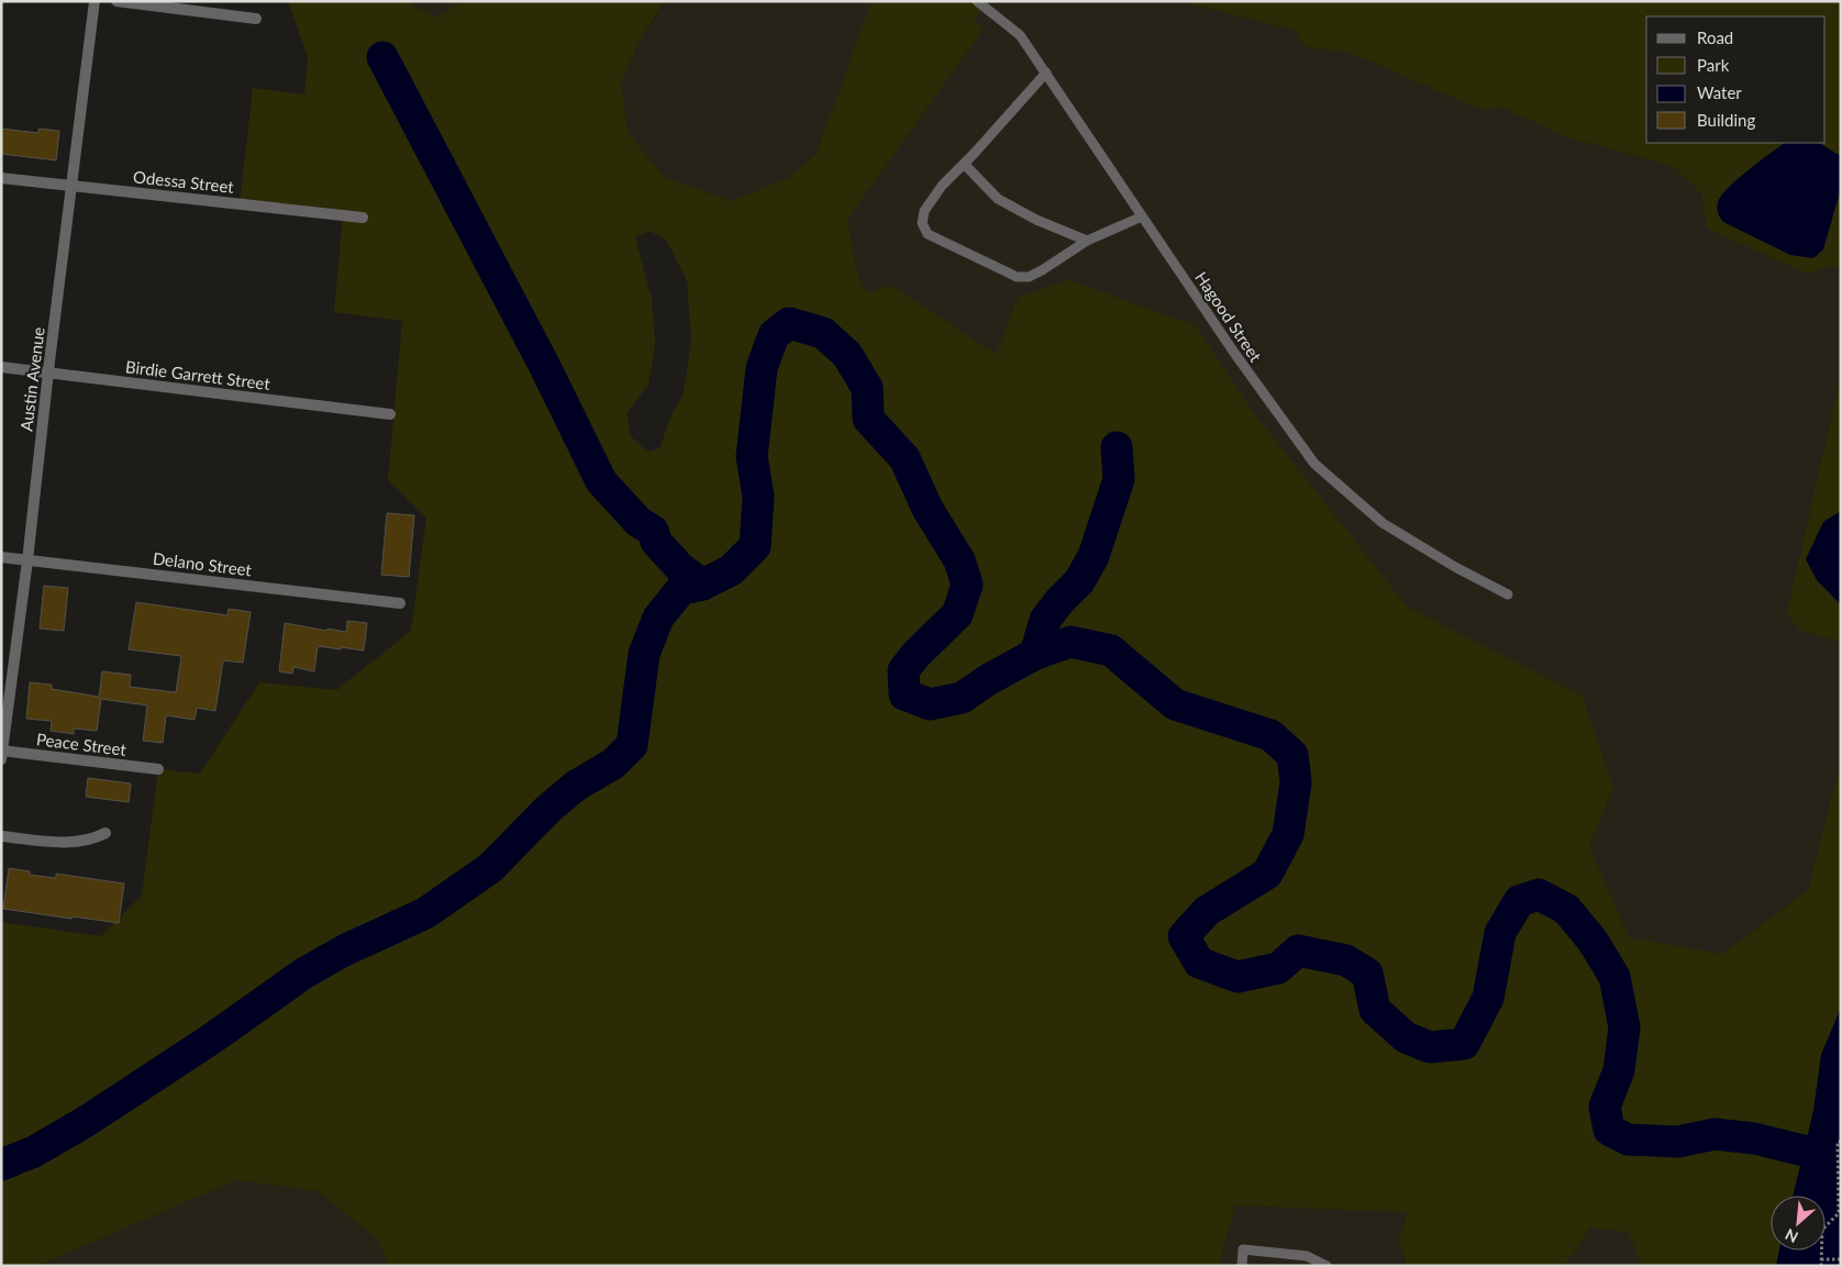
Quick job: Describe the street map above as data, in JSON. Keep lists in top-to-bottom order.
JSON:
{
  "streets": {
    "street": [
      "Odessa Street",
      "Birdie Garrett Street",
      "Austin Avenue",
      "Delano Street",
      "Peace Street"
    ],
    "lane": ["Hagood Street"]
  },
  "crossings": [
    ["Odessa Street", "Austin Avenue"],
    ["Birdie Garrett Street", "Austin Avenue"],
    ["Austin Avenue", "Delano Street"],
    ["Austin Avenue", "Peace Street"]
  ],
  "legend": [
    "Road",
    "Park",
    "Water",
    "Building"
  ],
  "north": "bottom left"
}
